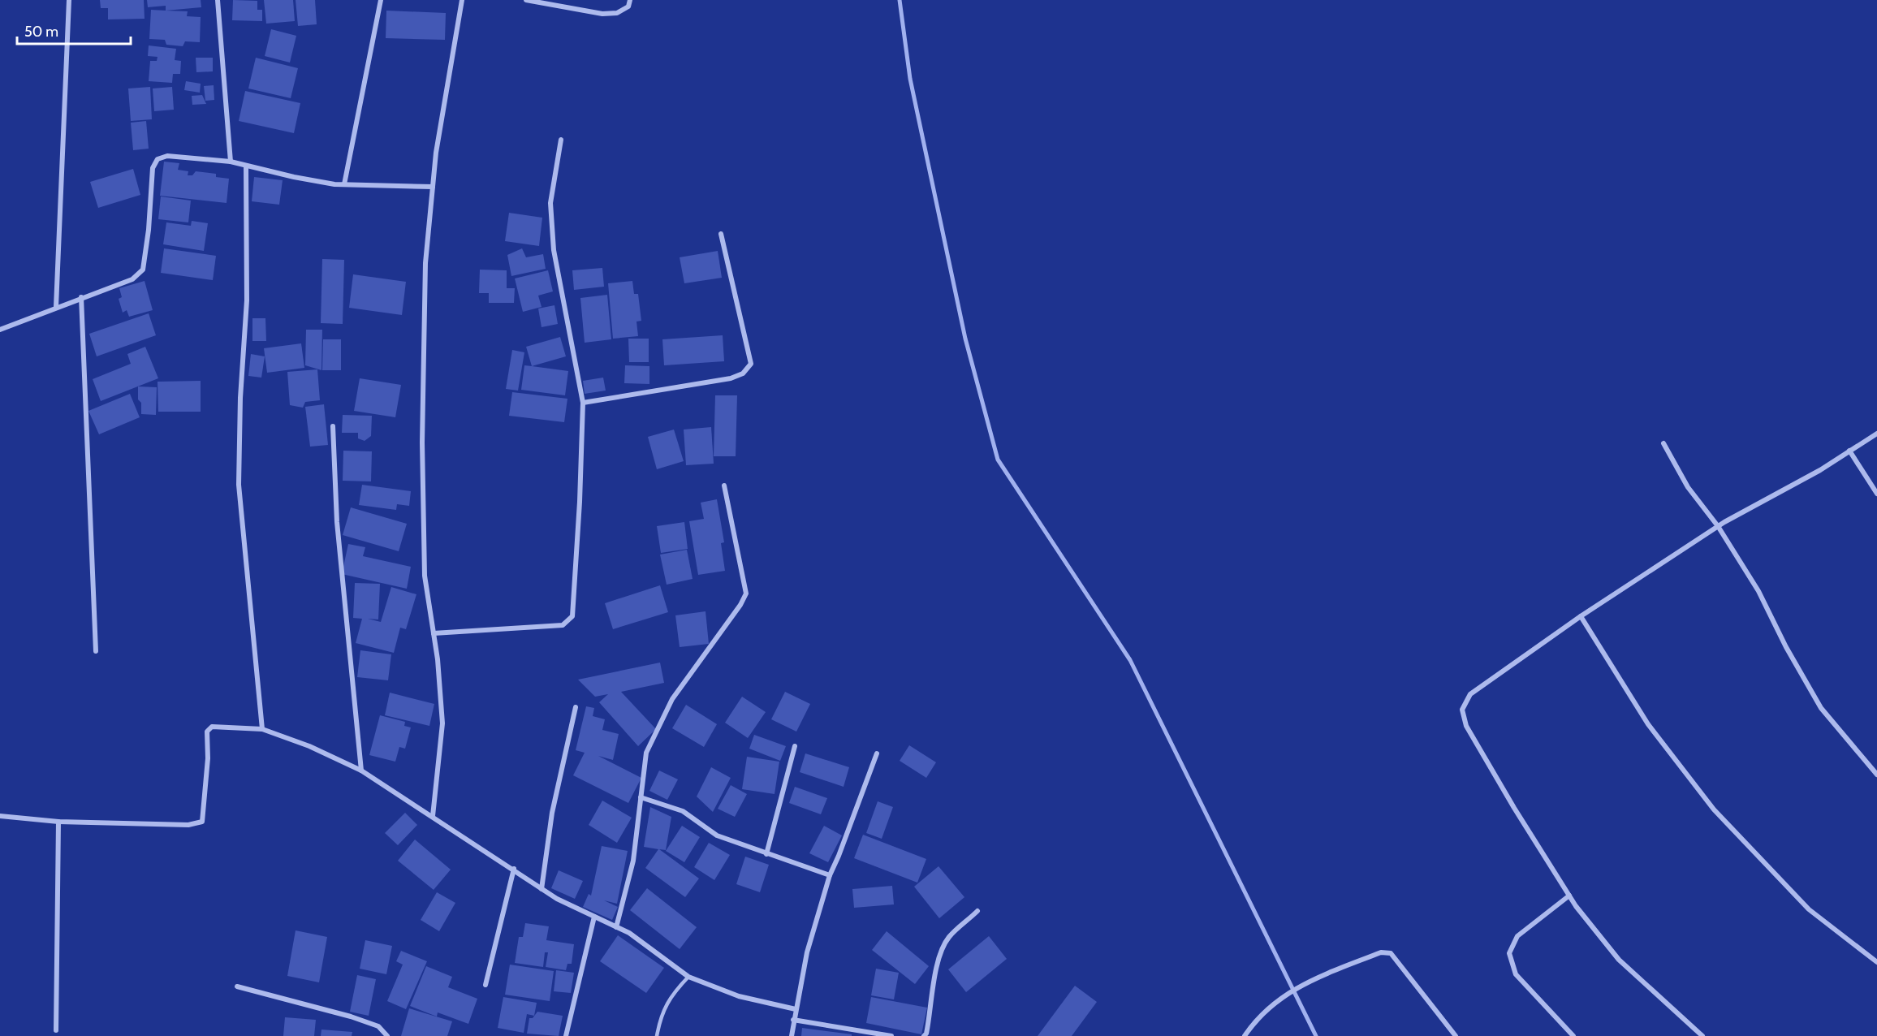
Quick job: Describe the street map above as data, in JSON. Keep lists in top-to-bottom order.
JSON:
{
  "scale_bar": "50 m"
}
